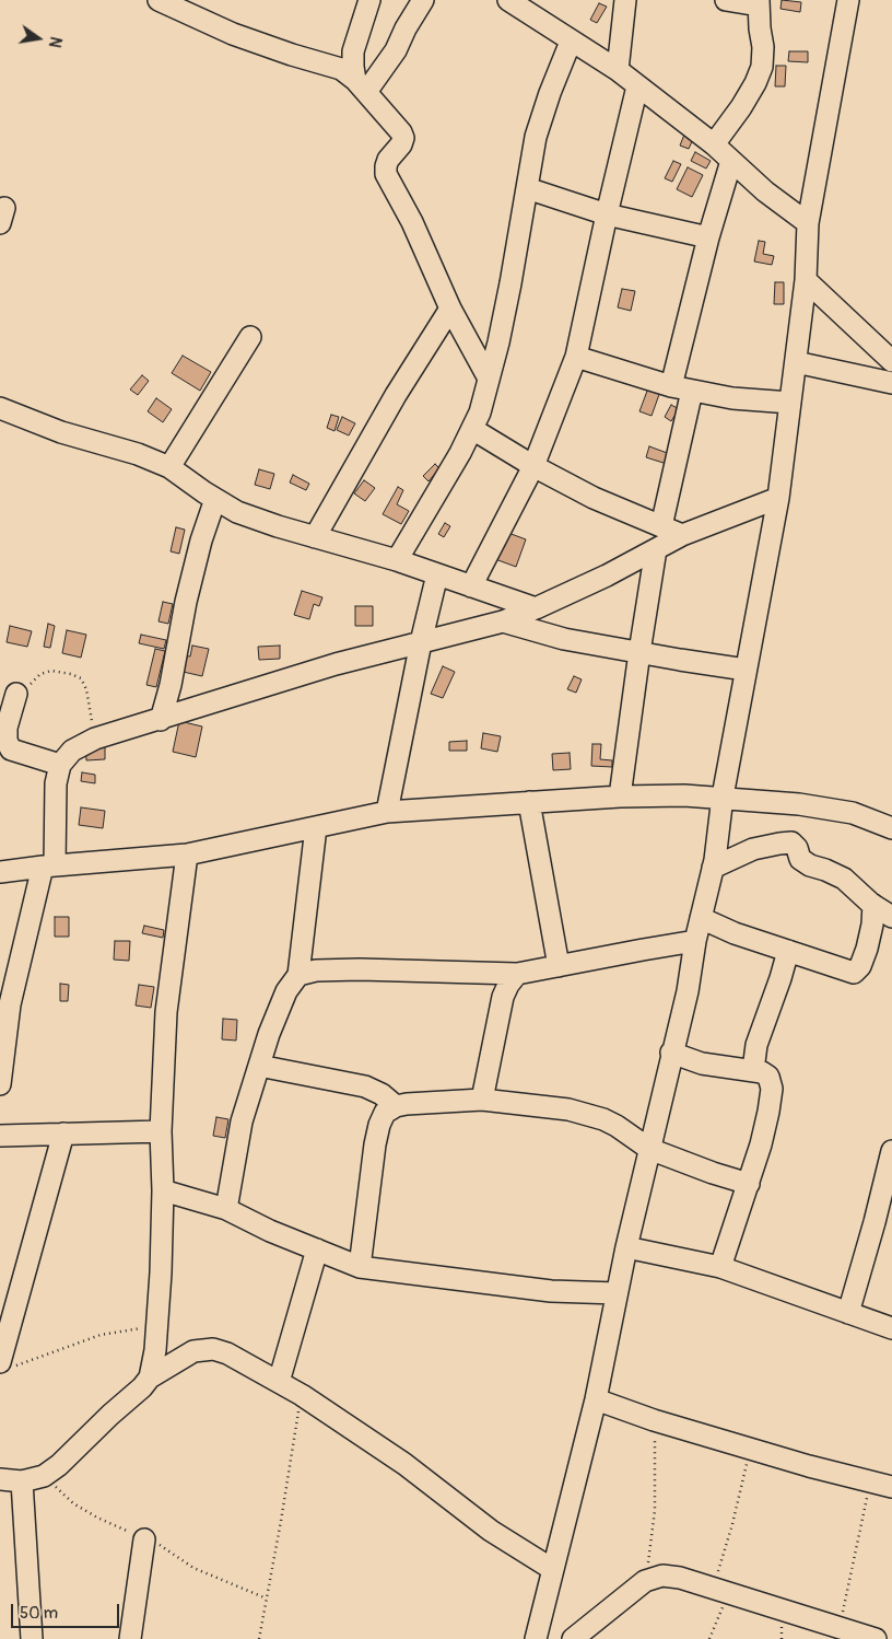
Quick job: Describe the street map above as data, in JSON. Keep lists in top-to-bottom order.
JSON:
{
  "scale_bar": "50 m",
  "north": "right"
}
